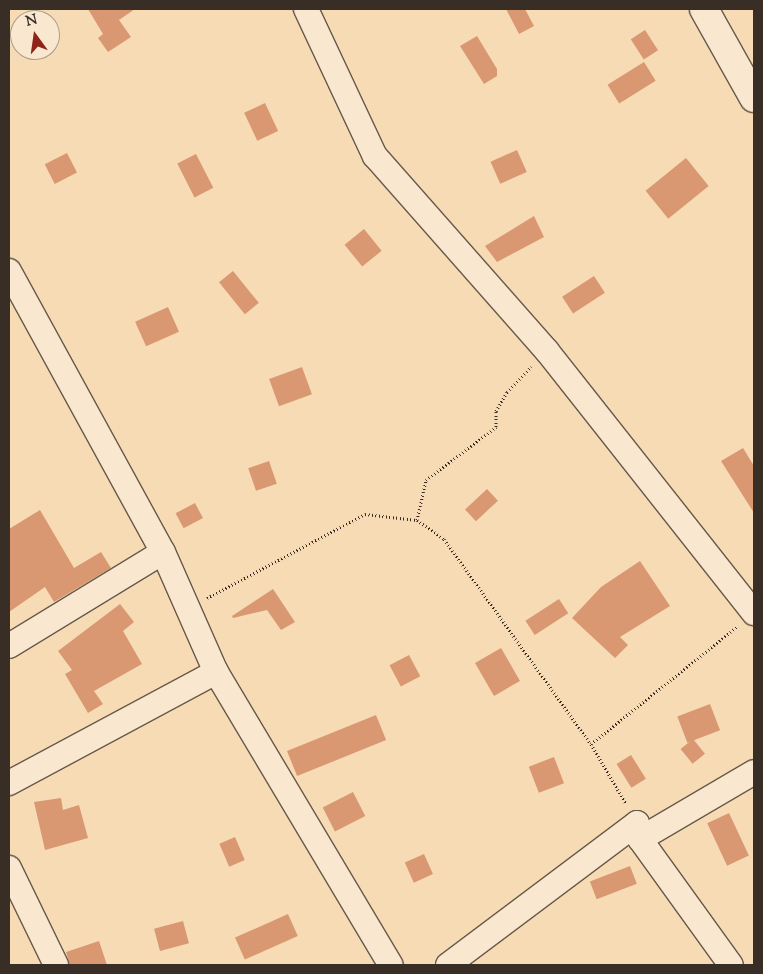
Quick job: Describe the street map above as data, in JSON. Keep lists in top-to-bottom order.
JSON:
{
  "north": "top"
}
